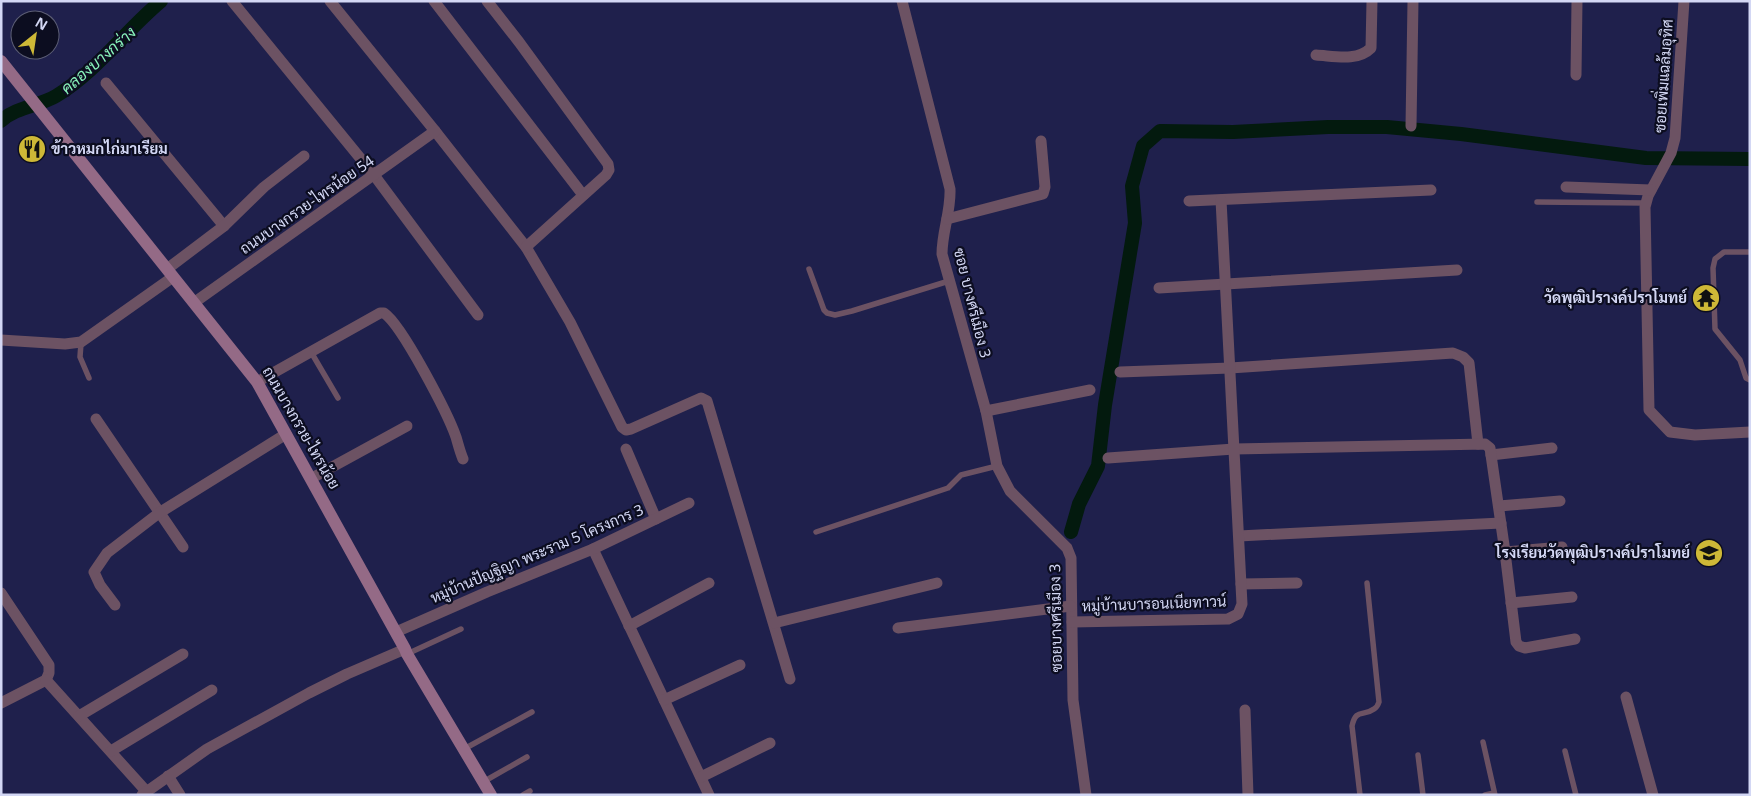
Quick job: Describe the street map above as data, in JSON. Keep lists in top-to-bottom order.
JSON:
{
  "streets": {
    "main road": ["ถนนบางกรวย-ไทรน้อย"],
    "street": [
      "ซอยเพิ่มแฉล้มอุทิศ",
      "ถนนบางกรวย-ไทรน้อย 54",
      "ซอย บางศรีเมือง 3",
      "หมู่บ้านปัญฐิญา พระราม 5 โครงการ 3",
      "หมู่บ้านบารอนเนียทาวน์",
      "ซอยบางศรีเมือง 3"
    ]
  },
  "crossings": [
    ["ถนนบางกรวย-ไทรน้อย 54", "ถนนบางกรวย-ไทรน้อย"],
    ["ซอย บางศรีเมือง 3", "ซอยบางศรีเมือง 3"],
    ["ถนนบางกรวย-ไทรน้อย", "หมู่บ้านปัญฐิญา พระราม 5 โครงการ 3"],
    ["หมู่บ้านบารอนเนียทาวน์", "ซอยบางศรีเมือง 3"]
  ],
  "water": ["คลองบางกร่าง"],
  "places": {
    "restaurant": ["ข้าวหมกไก่มาเรียม"],
    "temple": ["วัดพุฒิปรางค์ปราโมทย์"],
    "school or university": ["โรงเรียนวัดพุฒิปรางค์ปราโมทย์"]
  },
  "north": "top right"
}
